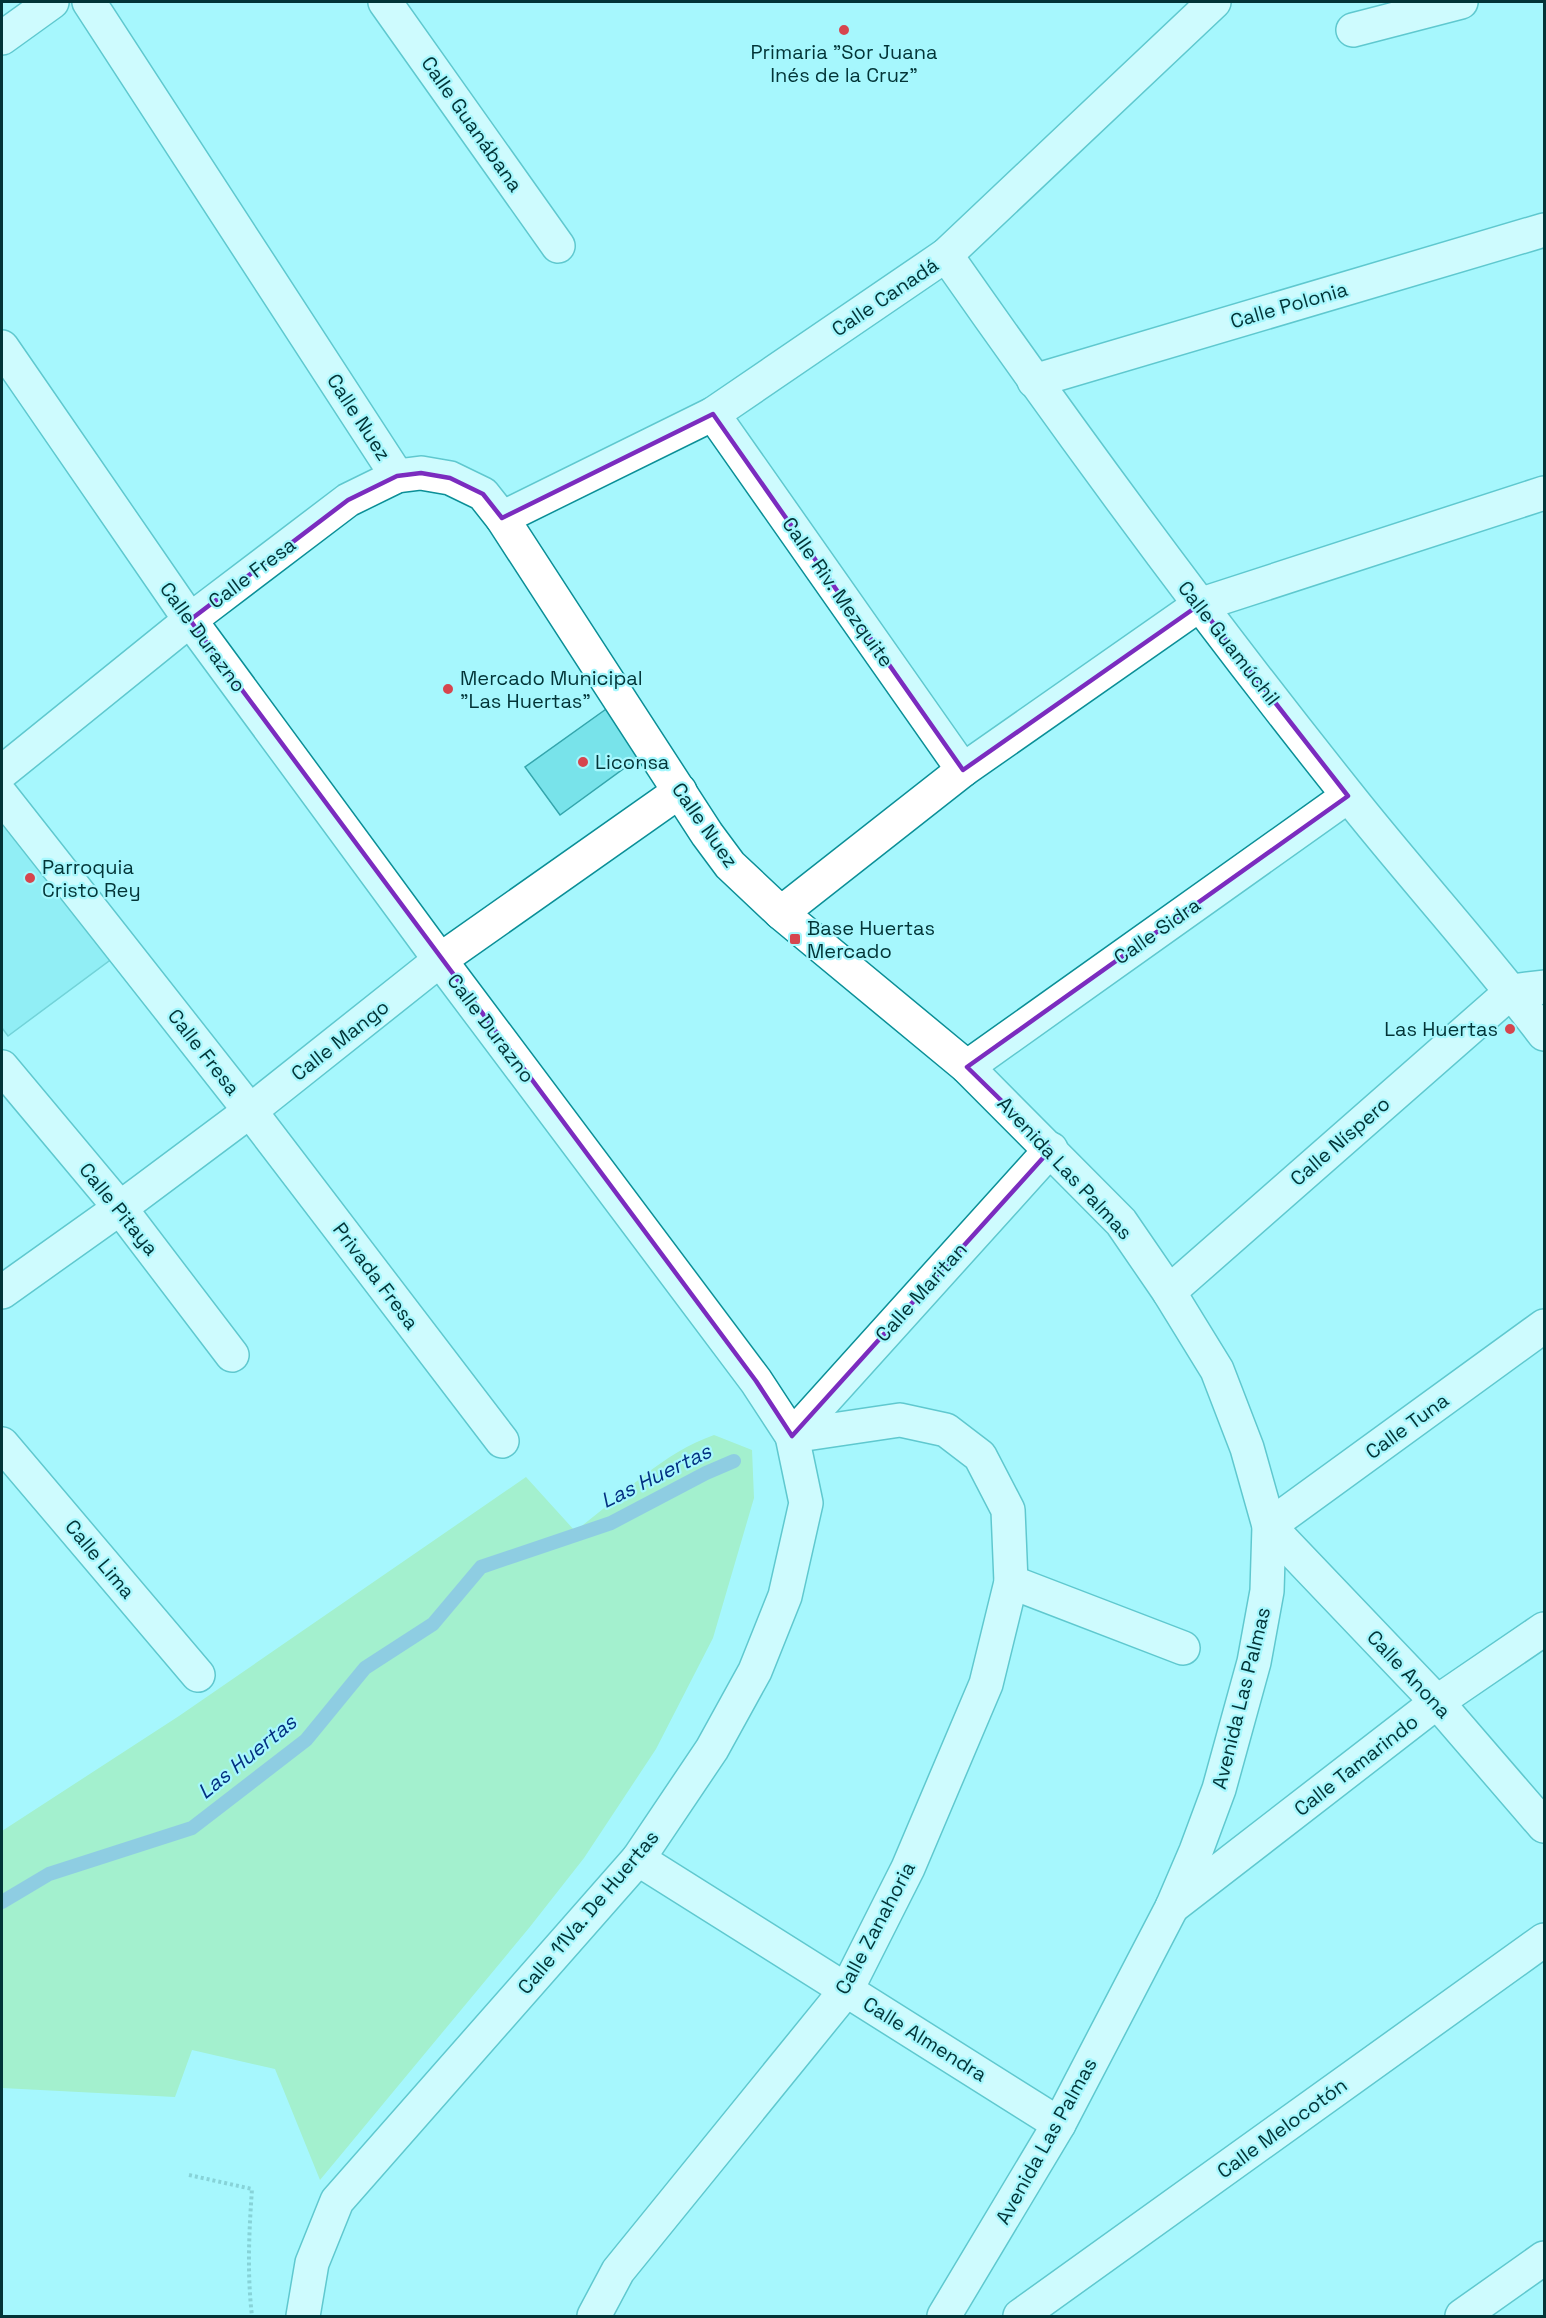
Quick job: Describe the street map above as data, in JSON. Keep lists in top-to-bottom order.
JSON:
{
  "streets": {
    "street": [
      "Calle Guanábana",
      "Calle Canadá",
      "Calle Polonia",
      "Calle Nuez",
      "Calle Fresa",
      "Calle Riv. Mezquite",
      "Calle Durazno",
      "Calle Guamúchil",
      "Calle Sidra",
      "Calle Mango",
      "Calle Níspero",
      "Avenida Las Palmas",
      "Calle Pitaya",
      "Privada Fresa",
      "Calle Maritan",
      "Calle Tuna",
      "Calle Lima",
      "Calle Anona",
      "Calle Tamarindo",
      "Calle 11Va. De Huertas",
      "Calle Zanahoria",
      "Calle Almendra",
      "Calle Melocotón"
    ]
  },
  "crossings": [
    ["Calle Canadá", "Calle Nuez"],
    ["Calle Canadá", "Calle Riv. Mezquite"],
    ["Calle Canadá", "Calle Guamúchil"],
    ["Calle Polonia", "Calle Guamúchil"],
    ["Calle Nuez", "Calle Fresa"],
    ["Calle Nuez", "Calle Mango"],
    ["Calle Nuez", "Avenida Las Palmas"],
    ["Calle Fresa", "Calle Durazno"],
    ["Calle Fresa", "Calle Mango"],
    ["Calle Fresa", "Privada Fresa"],
    ["Calle Durazno", "Calle Mango"],
    ["Calle Durazno", "Calle Maritan"],
    ["Calle Durazno", "Calle 11Va. De Huertas"],
    ["Calle Guamúchil", "Calle Sidra"],
    ["Calle Guamúchil", "Calle Níspero"],
    ["Calle Sidra", "Avenida Las Palmas"],
    ["Calle Mango", "Calle Pitaya"],
    ["Calle Mango", "Privada Fresa"],
    ["Calle Níspero", "Avenida Las Palmas"],
    ["Avenida Las Palmas", "Calle Maritan"],
    ["Avenida Las Palmas", "Calle Tuna"],
    ["Avenida Las Palmas", "Calle Anona"],
    ["Avenida Las Palmas", "Calle Tamarindo"],
    ["Avenida Las Palmas", "Calle Almendra"],
    ["Calle Maritan", "Calle 11Va. De Huertas"],
    ["Calle Tuna", "Calle Anona"],
    ["Calle Anona", "Calle Tamarindo"],
    ["Calle 11Va. De Huertas", "Calle Almendra"],
    ["Calle Zanahoria", "Calle Almendra"]
  ],
  "water": ["Las Huertas"],
  "places": {
    "other": [
      "Primaria \"Sor Juana Inés de la Cruz\"",
      "Mercado Municipal \"Las Huertas\"",
      "Liconsa",
      "Parroquia Cristo Rey",
      "Las Huertas"
    ],
    "transit": ["Base Huertas Mercado"]
  }
}
